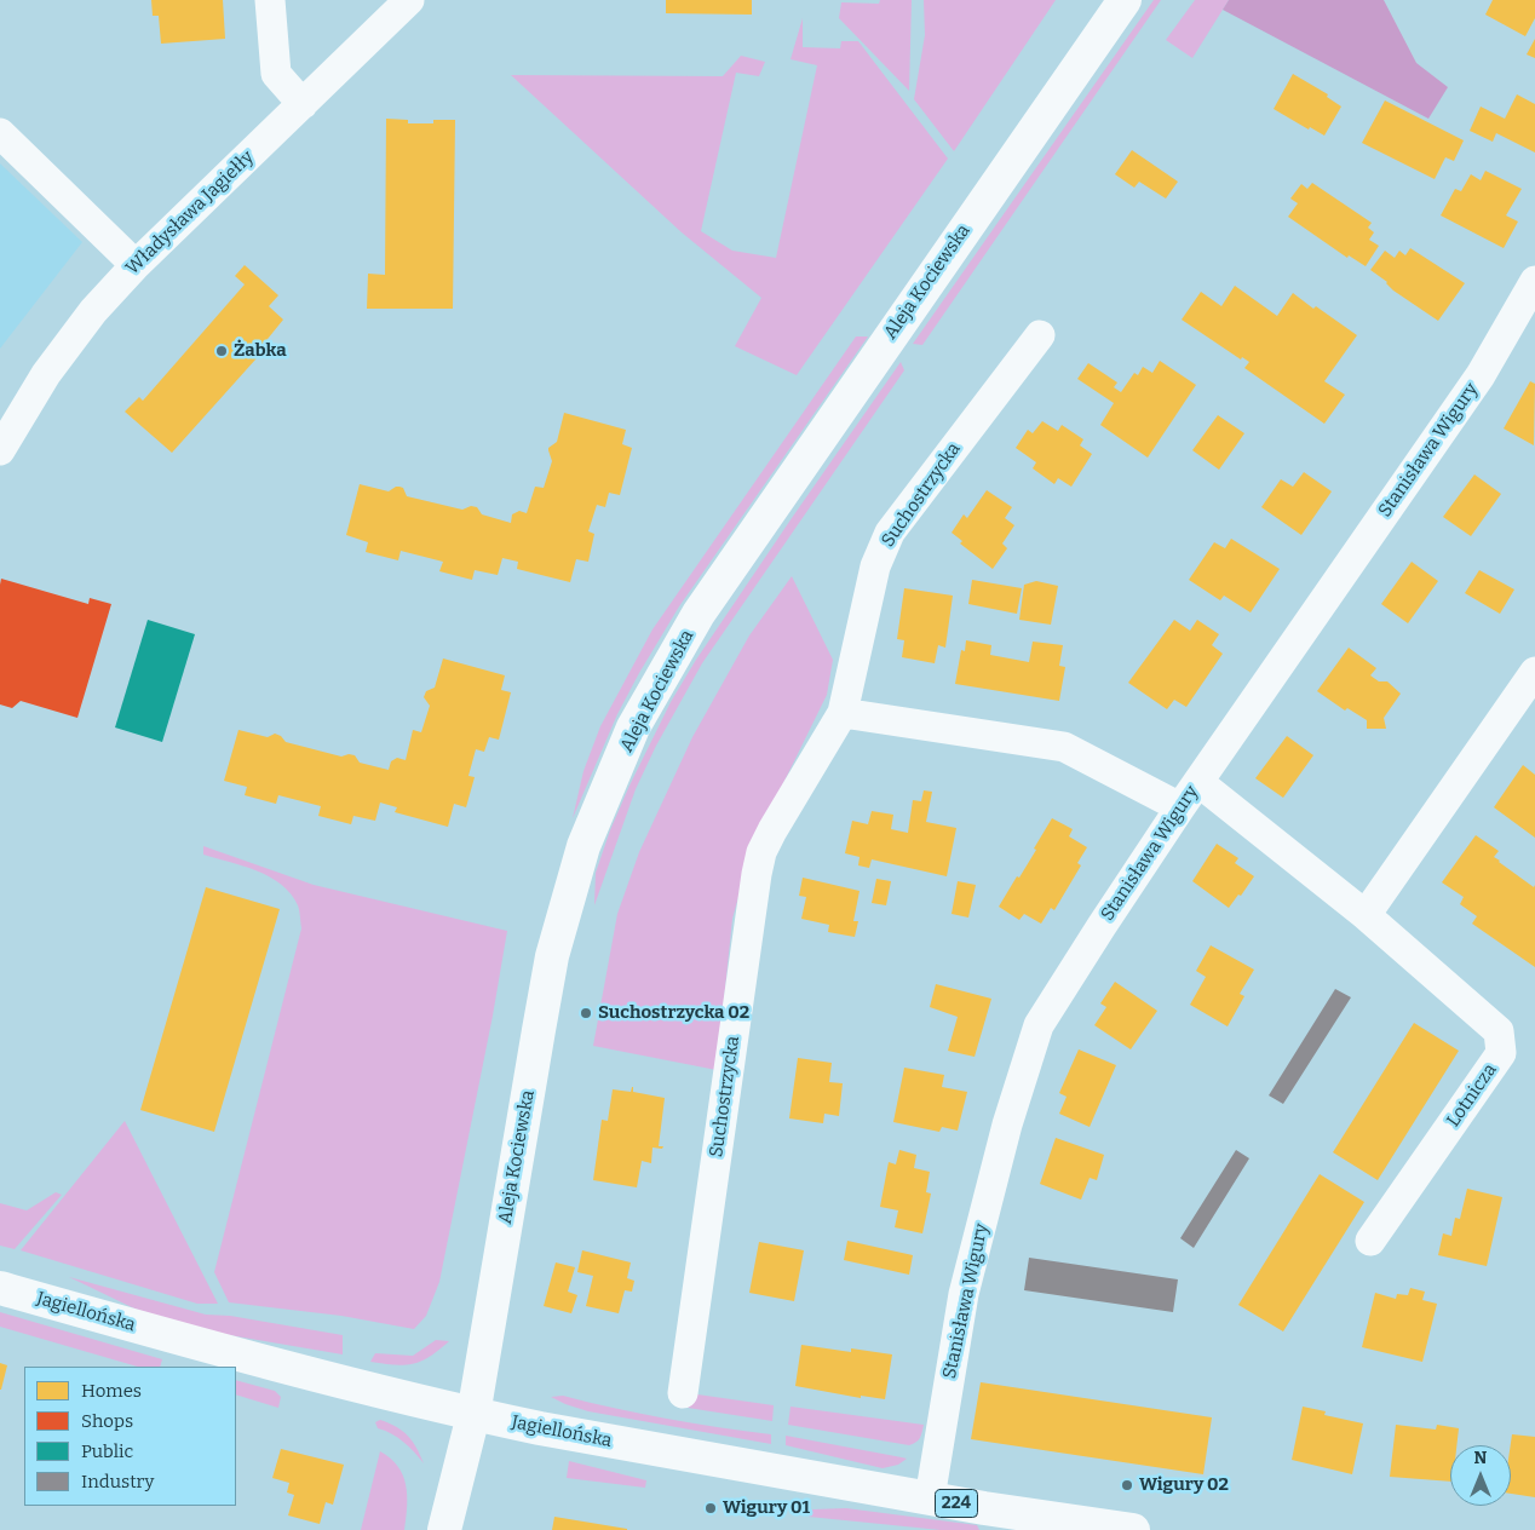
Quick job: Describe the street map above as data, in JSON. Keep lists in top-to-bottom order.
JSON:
{
  "streets": {
    "street": [
      "Władysława Jagiełły",
      "Aleja Kociewska",
      "Stanisława Wigury",
      "Suchostrzycka",
      "Lotnicza",
      "Jagiellońska",
      "224"
    ]
  },
  "crossings": [
    ["Aleja Kociewska", "Jagiellońska"],
    ["Stanisława Wigury", "Lotnicza"],
    ["Stanisława Wigury", "Jagiellońska"]
  ],
  "places": [
    "Żabka",
    "Suchostrzycka 02",
    "Wigury 02",
    "Wigury 01"
  ],
  "legend": [
    "Homes",
    "Shops",
    "Public",
    "Industry"
  ],
  "north": "top"
}
